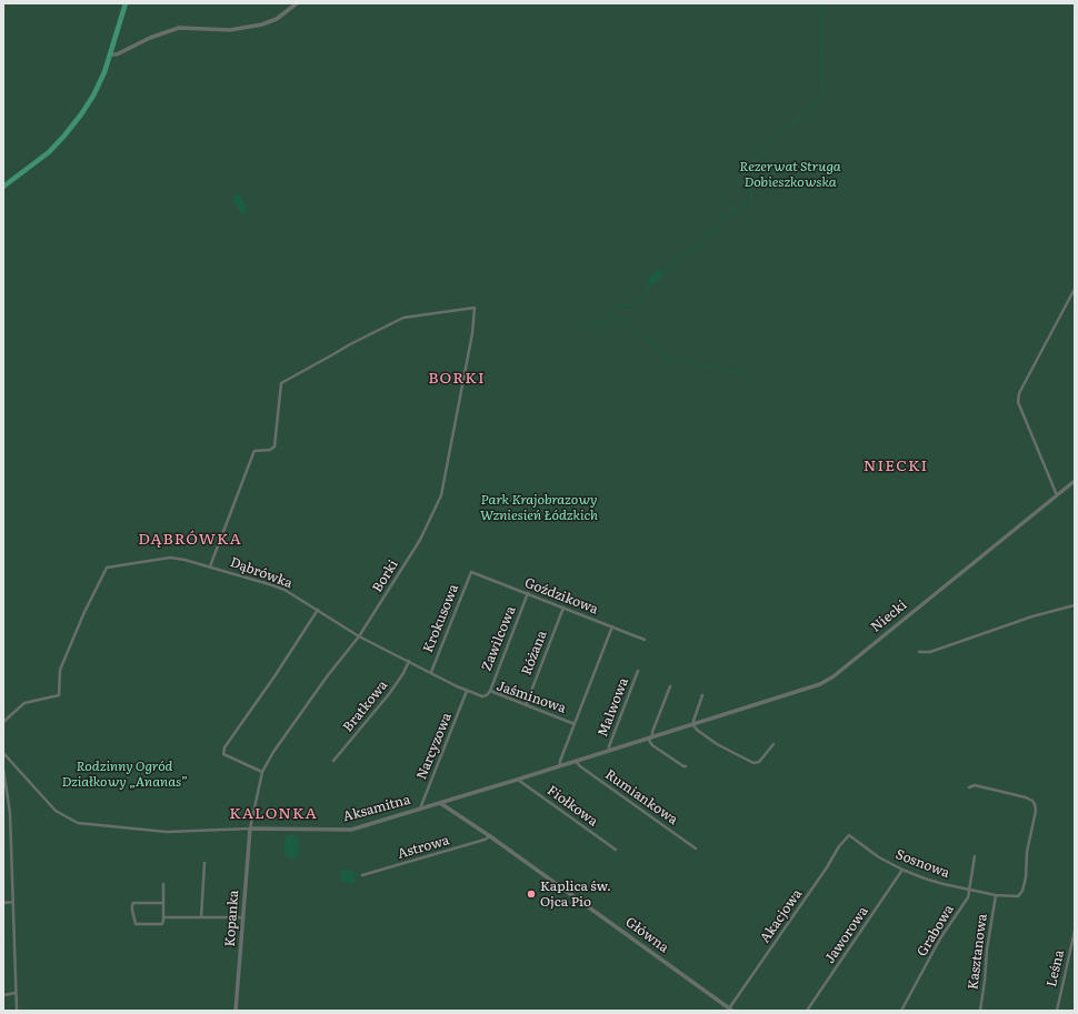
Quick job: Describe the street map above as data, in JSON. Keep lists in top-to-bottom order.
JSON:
{
  "streets": {
    "street": [
      "Dąbrówka",
      "Borki",
      "Goździkowa",
      "Niecki",
      "Krokusowa",
      "Zawilcowa",
      "Różana",
      "Jaśminowa",
      "Bratkowa",
      "Malwowa",
      "Narcyzowa",
      "Rumiankowa",
      "Fiołkowa",
      "Aksamitna",
      "Astrowa",
      "Sosnowa",
      "Akacjowa",
      "Kopanka",
      "Grabowa",
      "Główna",
      "Jaworowa",
      "Kasztanowa",
      "Leśna"
    ]
  },
  "crossings": [
    ["Dąbrówka", "Borki"],
    ["Dąbrówka", "Jaśminowa"],
    ["Dąbrówka", "Bratkowa"],
    ["Borki", "Aksamitna"],
    ["Borki", "Kopanka"],
    ["Goździkowa", "Krokusowa"],
    ["Goździkowa", "Zawilcowa"],
    ["Goździkowa", "Różana"],
    ["Niecki", "Aksamitna"],
    ["Krokusowa", "Jaśminowa"],
    ["Zawilcowa", "Jaśminowa"],
    ["Różana", "Jaśminowa"],
    ["Jaśminowa", "Bratkowa"],
    ["Jaśminowa", "Narcyzowa"],
    ["Malwowa", "Aksamitna"],
    ["Narcyzowa", "Aksamitna"],
    ["Rumiankowa", "Aksamitna"],
    ["Fiołkowa", "Aksamitna"],
    ["Aksamitna", "Kopanka"],
    ["Aksamitna", "Główna"],
    ["Astrowa", "Główna"],
    ["Sosnowa", "Akacjowa"],
    ["Sosnowa", "Grabowa"],
    ["Sosnowa", "Jaworowa"],
    ["Akacjowa", "Główna"]
  ],
  "districts": [
    "BORKI",
    "NIECKI",
    "DĄBRÓWKA",
    "KALONKA"
  ],
  "parks": ["Rezerwat Struga Dobieszkowska", "Park Krajobrazowy Wzniesień Łódzkich", "Rodzinny Ogród Działkowy „Ananas”"],
  "places": ["Kaplica św. Ojca Pio"]
}
